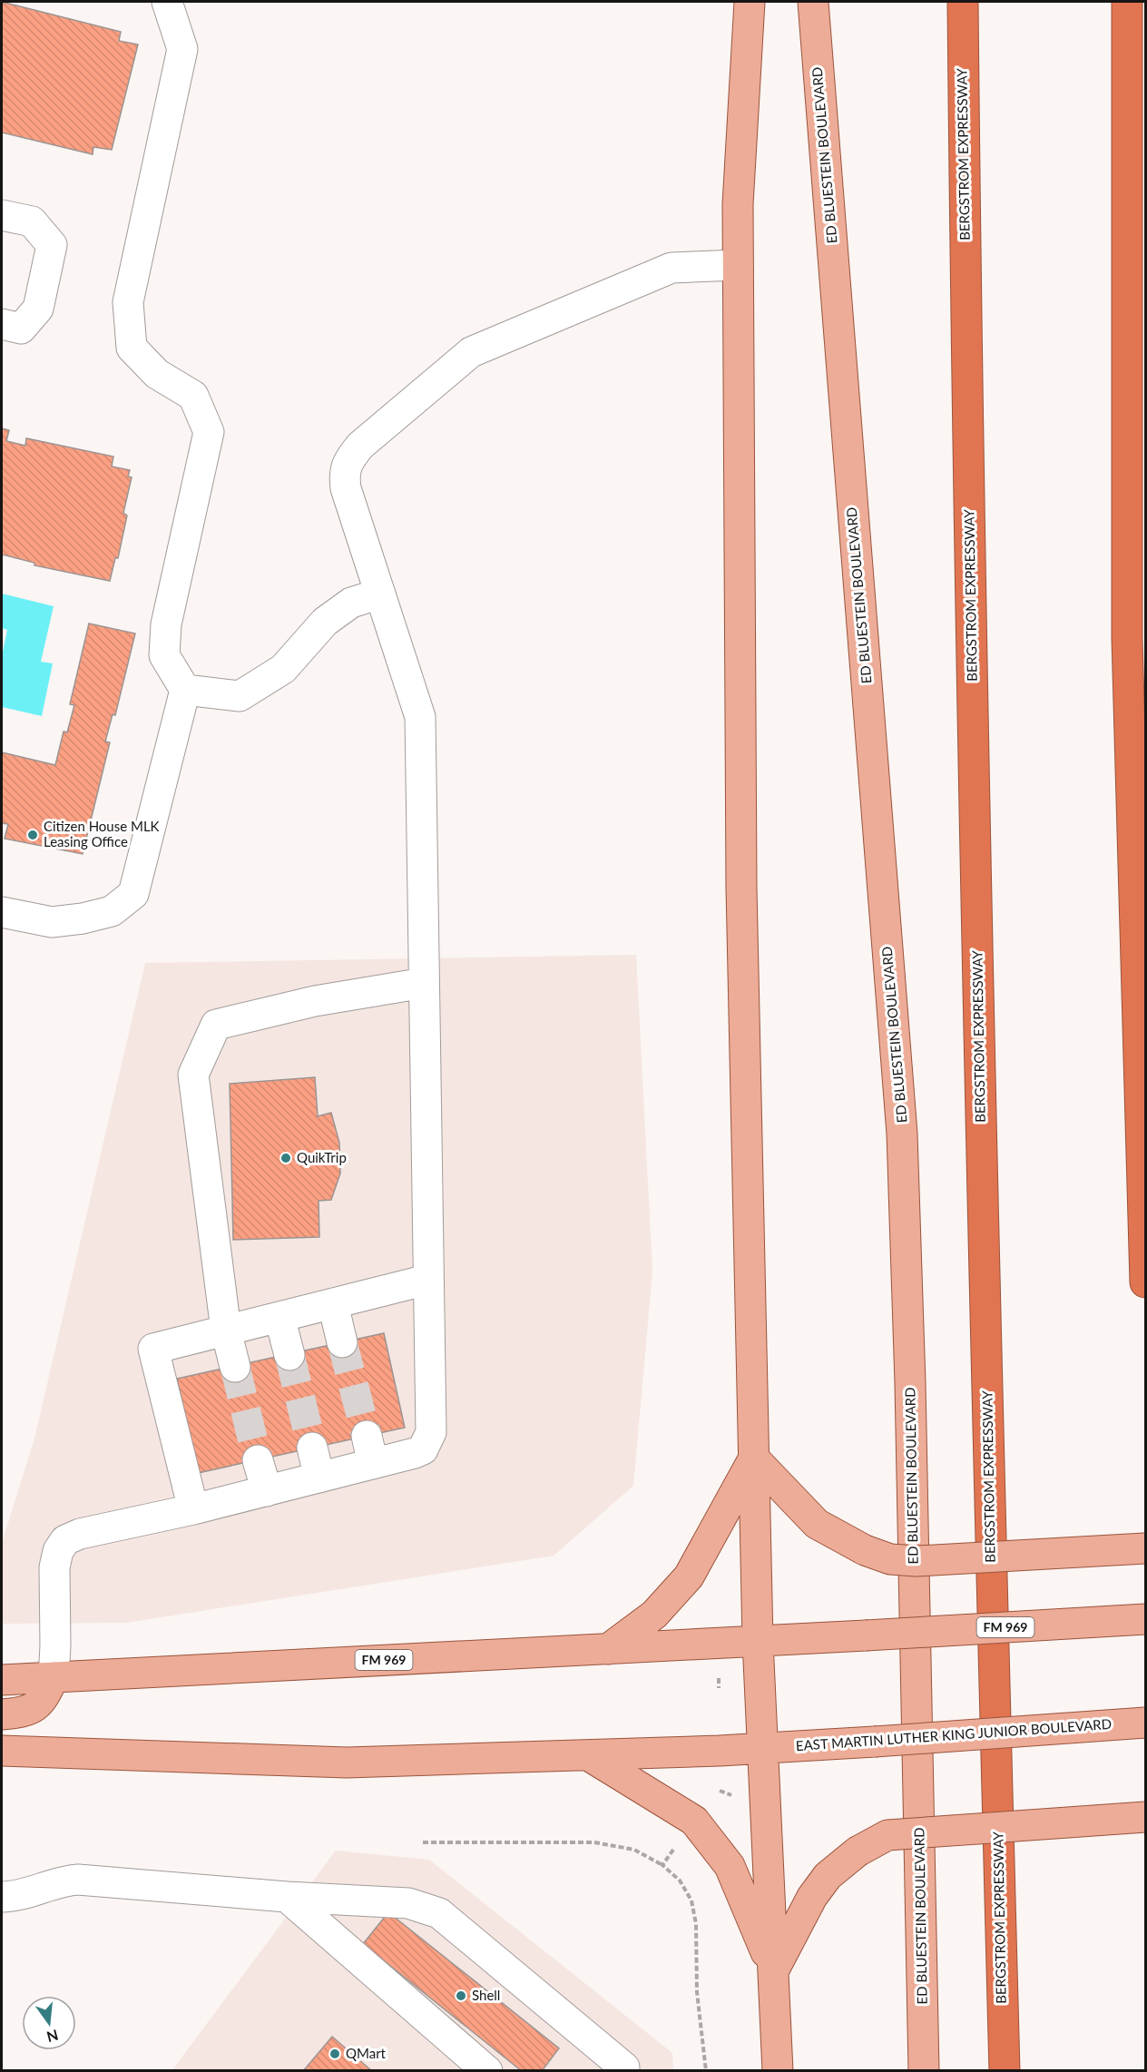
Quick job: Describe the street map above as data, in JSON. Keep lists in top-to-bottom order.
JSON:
{
  "streets": {
    "highway": ["BERGSTROM EXPRESSWAY"],
    "main road": ["ED BLUESTEIN BOULEVARD", "FM 969", "EAST MARTIN LUTHER KING JUNIOR BOULEVARD"]
  },
  "places": [
    "Citizen House MLK Leasing Office",
    "QuikTrip",
    "Shell",
    "QMart"
  ],
  "north": "bottom"
}
